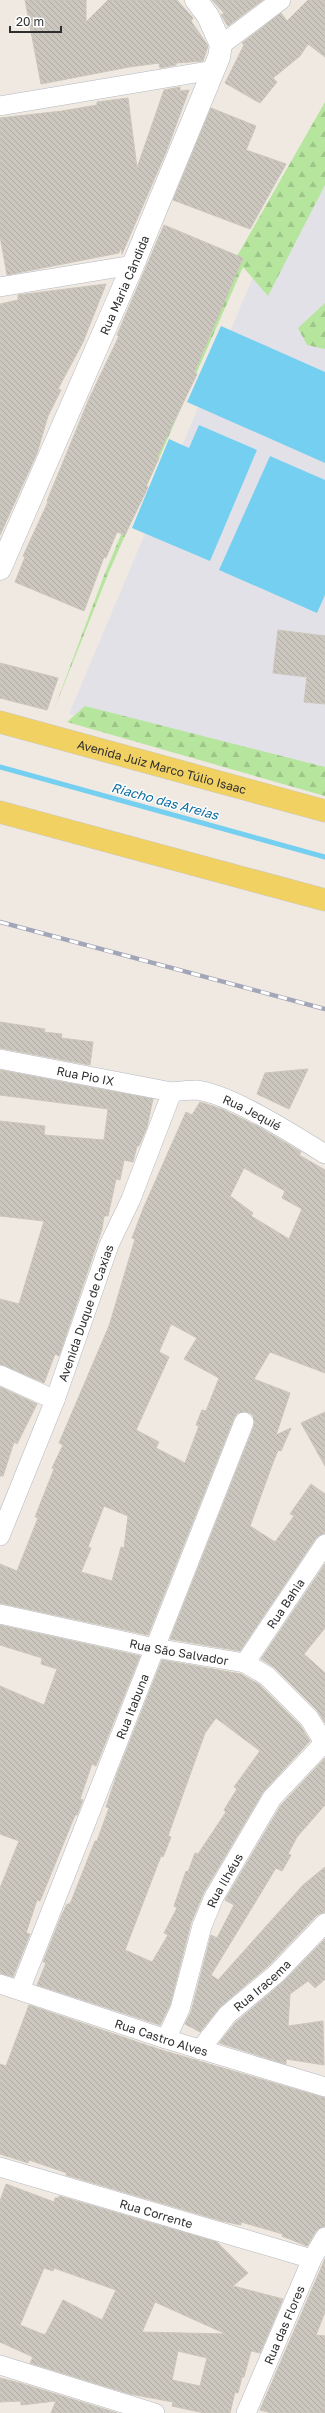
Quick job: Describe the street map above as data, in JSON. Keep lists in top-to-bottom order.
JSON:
{
  "streets": {
    "main road": ["Avenida Juiz Marco Túlio Isaac"],
    "street": [
      "Rua Maria Cândida",
      "Rua Pio IX",
      "Rua Jequié",
      "Avenida Duque de Caxias",
      "Rua Bahia",
      "Rua São Salvador",
      "Rua Itabuna",
      "Rua Ilhéus",
      "Rua Iracema",
      "Rua Castro Alves",
      "Rua Corrente",
      "Rua das Flores"
    ]
  },
  "crossings": [
    ["Rua Pio IX", "Rua Jequié"],
    ["Rua Pio IX", "Avenida Duque de Caxias"],
    ["Rua Jequié", "Avenida Duque de Caxias"],
    ["Rua Bahia", "Rua São Salvador"],
    ["Rua São Salvador", "Rua Itabuna"],
    ["Rua São Salvador", "Rua Ilhéus"],
    ["Rua Itabuna", "Rua Castro Alves"],
    ["Rua Ilhéus", "Rua Castro Alves"],
    ["Rua Iracema", "Rua Castro Alves"],
    ["Rua Corrente", "Rua das Flores"]
  ],
  "water": ["Riacho das Areias"],
  "scale_bar": "20 m"
}
